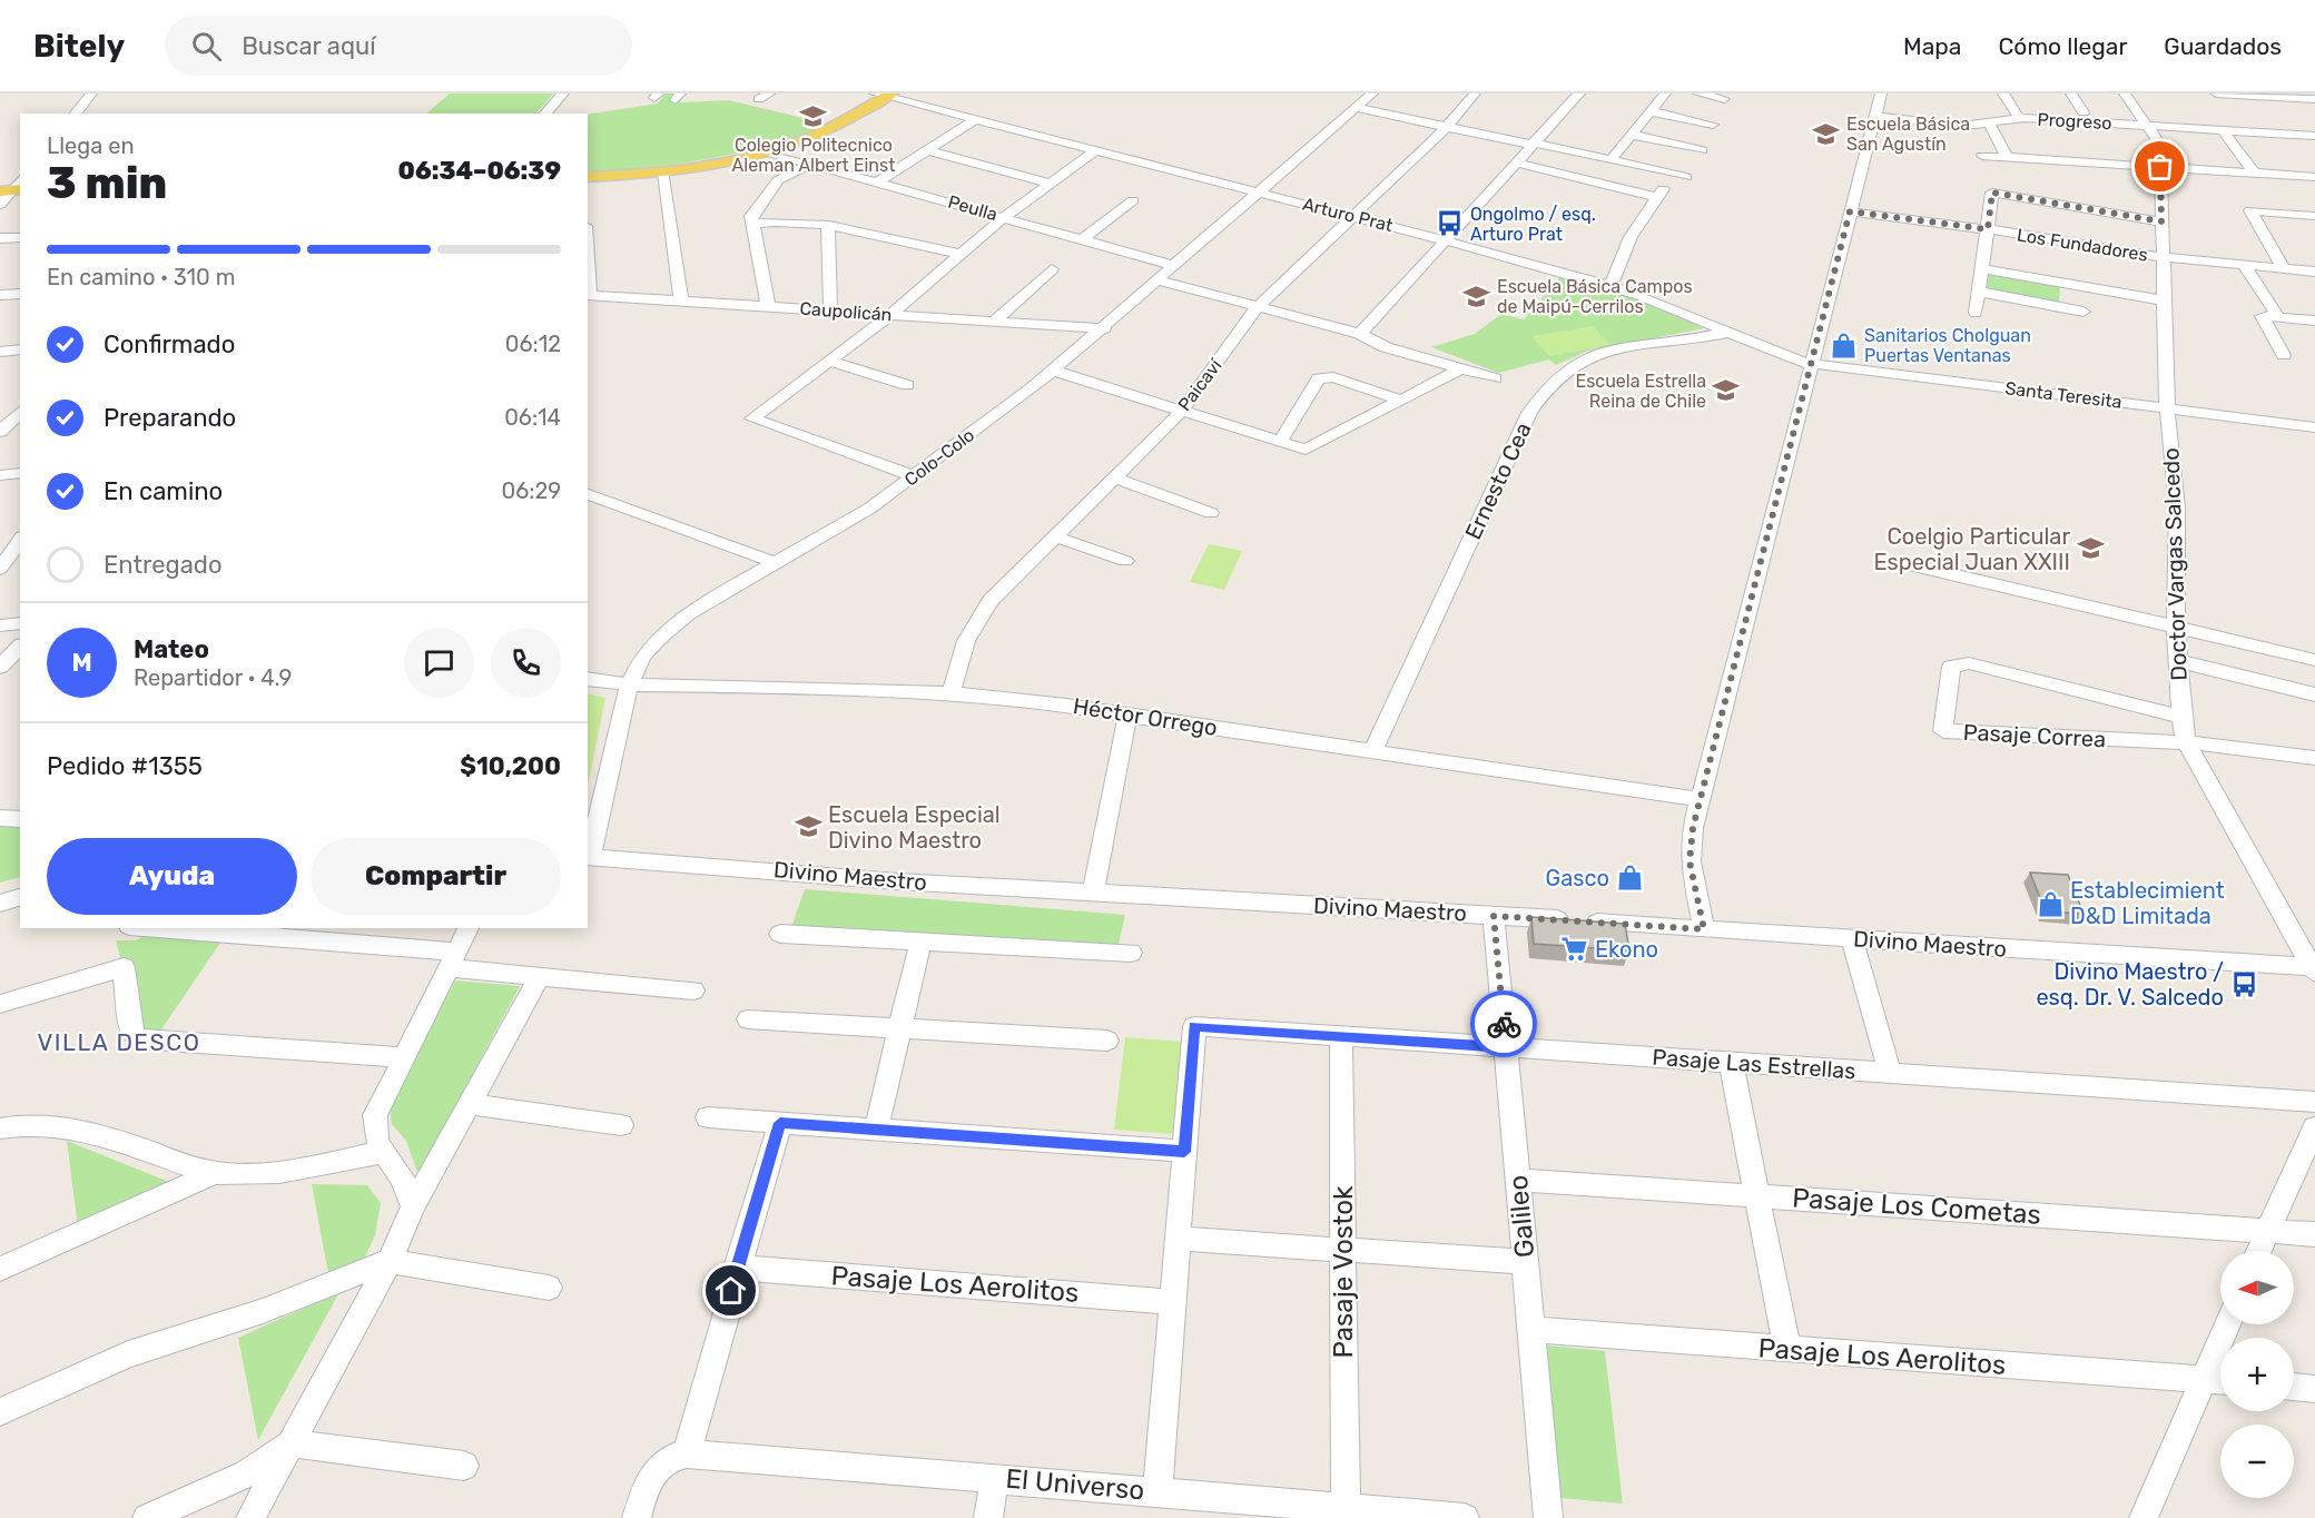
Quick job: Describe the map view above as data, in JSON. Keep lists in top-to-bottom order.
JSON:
{
  "streets": {
    "street": [
      "Progreso",
      "Peulla",
      "Arturo Prat",
      "Los Fundadores",
      "Caupolicán",
      "Paicaví",
      "Santa Teresita",
      "Colo-Colo",
      "Ernesto Cea",
      "Doctor Vargas Salcedo",
      "Héctor Orrego",
      "Pasaje Correa",
      "Divino Maestro",
      "Pasaje Las Estrellas",
      "Pasaje Los Cometas",
      "Galileo",
      "Pasaje Vostok",
      "Pasaje Los Aerolitos",
      "El Universo"
    ]
  },
  "crossings": [
    ["Progreso", "Doctor Vargas Salcedo"],
    ["Peulla", "Colo-Colo"],
    ["Arturo Prat", "Paicaví"],
    ["Arturo Prat", "Santa Teresita"],
    ["Arturo Prat", "Colo-Colo"],
    ["Arturo Prat", "Ernesto Cea"],
    ["Los Fundadores", "Doctor Vargas Salcedo"],
    ["Caupolicán", "Colo-Colo"],
    ["Paicaví", "Héctor Orrego"],
    ["Santa Teresita", "Doctor Vargas Salcedo"],
    ["Colo-Colo", "Héctor Orrego"],
    ["Colo-Colo", "Divino Maestro"],
    ["Ernesto Cea", "Héctor Orrego"],
    ["Doctor Vargas Salcedo", "Pasaje Correa"],
    ["Doctor Vargas Salcedo", "Divino Maestro"],
    ["Divino Maestro", "Galileo"],
    ["Pasaje Las Estrellas", "Galileo"],
    ["Pasaje Las Estrellas", "Pasaje Vostok"],
    ["Pasaje Los Cometas", "Galileo"],
    ["Galileo", "Pasaje Los Aerolitos"],
    ["Pasaje Vostok", "El Universo"]
  ],
  "districts": ["VILLA DESCO"],
  "places": {
    "school or university": [
      "Colegio Politecnico Aleman Albert Einst",
      "Escuela Básica San Agustín",
      "Escuela Básica Campos de Maipú-Cerrilos",
      "Escuela Estrella Reina de Chile",
      "Coelgio Particular Especial Juan XXIII",
      "Escuela Especial Divino Maestro"
    ],
    "bus stop": ["Ongolmo / esq. Arturo Prat", "Divino Maestro / esq. Dr. V. Salcedo"],
    "shop": ["Sanitarios Cholguan Puertas Ventanas", "Gasco", "Establecimient D&D Limitada"],
    "supermarket": ["Ekono"]
  },
  "north": "left",
  "page": {
    "header": "Bitely",
    "search": "Buscar aquí",
    "nav": ["Mapa", "Cómo llegar", "Guardados"],
    "heading": ["3 min", "Llega en", "06:34–06:39"],
    "panel": [
      "Mateo",
      "Repartidor · 4.9",
      "Pedido #1355",
      "$10,200"
    ],
    "bar": "En camino · 310 m",
    "list": [
      ["Confirmado", "06:12"],
      ["Preparando", "06:14"],
      ["En camino", "06:29"],
      "Entregado"
    ],
    "round": "M",
    "buttons": ["Ayuda", "Compartir"],
    "map_buttons": ["+", "−"]
  }
}
